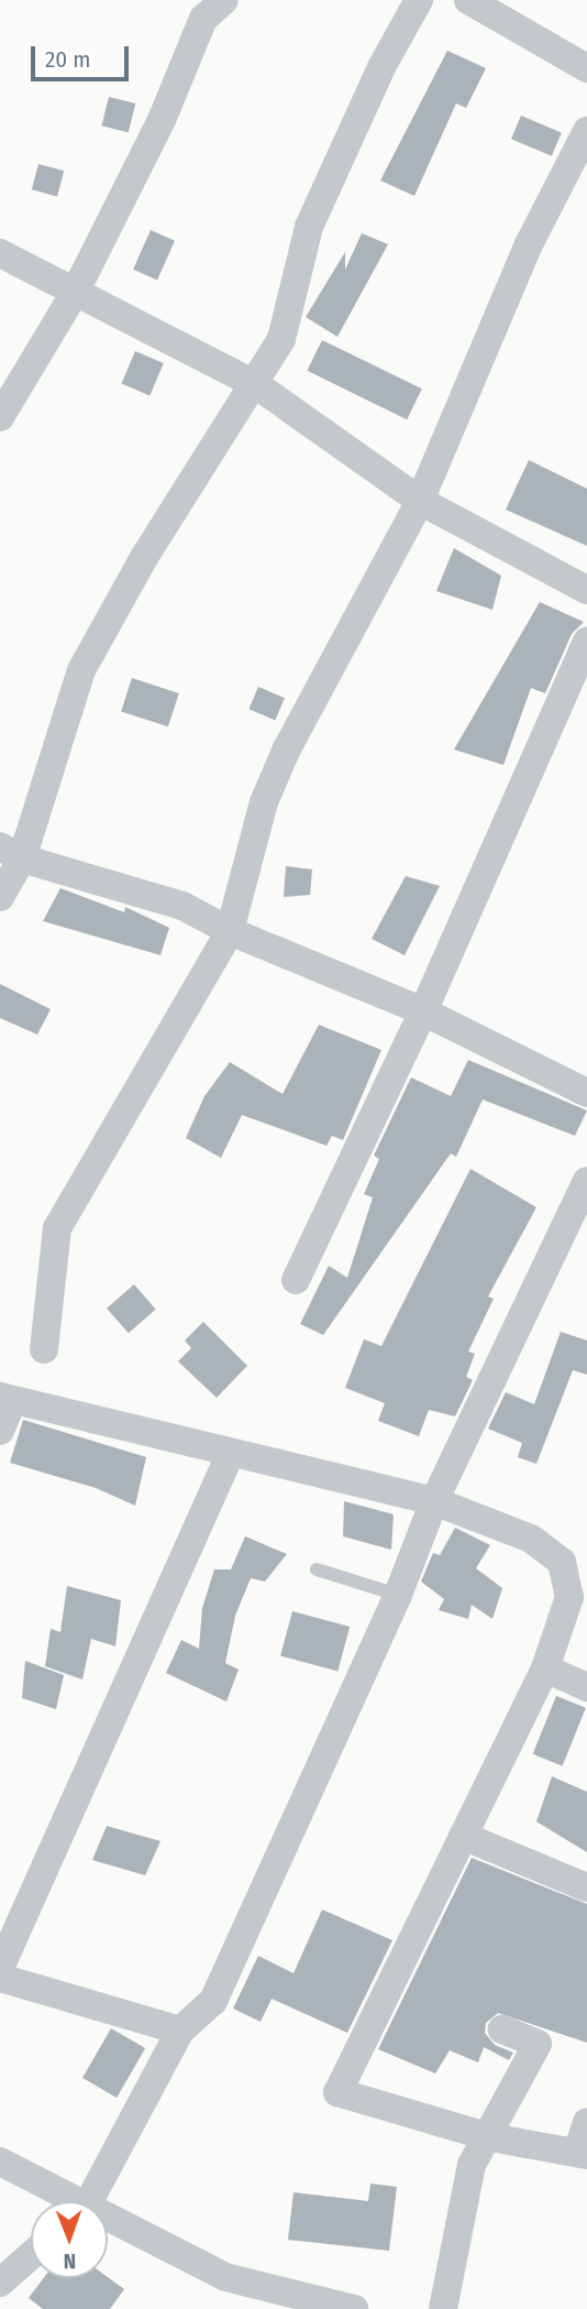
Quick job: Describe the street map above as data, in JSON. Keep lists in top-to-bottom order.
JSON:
{
  "scale_bar": "20 m",
  "north": "bottom"
}
